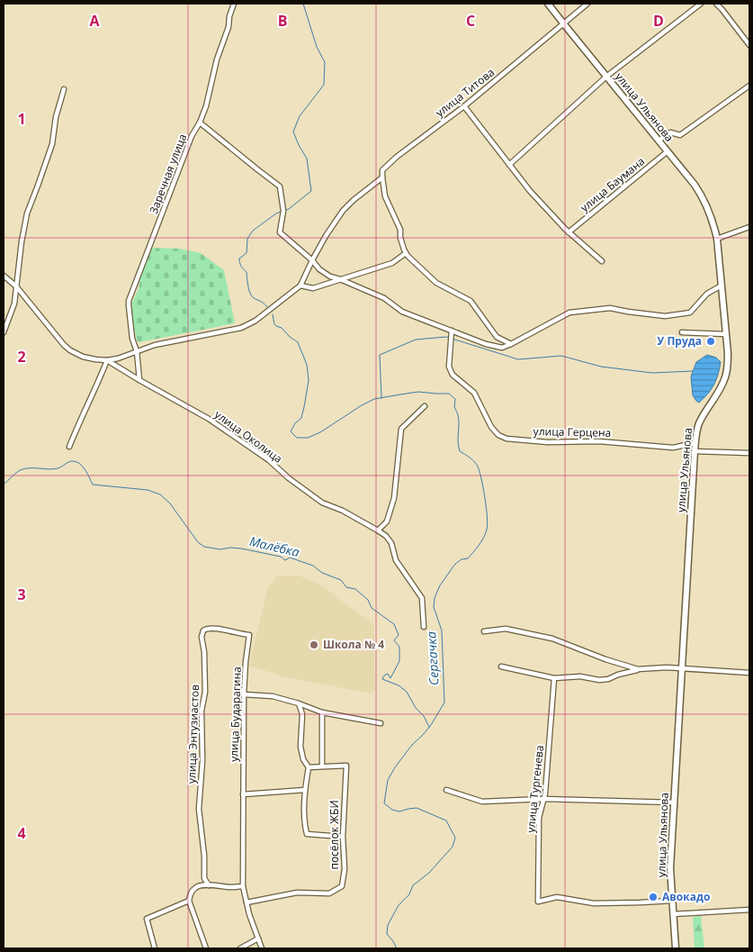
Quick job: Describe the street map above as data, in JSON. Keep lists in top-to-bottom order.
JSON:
{
  "streets": {
    "main road": ["улица Ульянова"],
    "street": [
      "улица Титова",
      "Заречная улица",
      "улица Баумана",
      "улица Герцена",
      "улица Околица",
      "улица Бударагина",
      "улица Энтузиастов",
      "улица Тургенева",
      "посёлок ЖБИ"
    ]
  },
  "crossings": [
    ["улица Титова", "улица Ульянова"],
    ["улица Ульянова", "улица Баумана"],
    ["улица Ульянова", "улица Герцена"],
    ["улица Ульянова", "улица Тургенева"],
    ["Заречная улица", "улица Околица"],
    ["улица Бударагина", "улица Энтузиастов"],
    ["улица Бударагина", "посёлок ЖБИ"]
  ],
  "water": ["Малёбка", "Сергачка"],
  "places": ["У Пруда", "Школа № 4", "Авокадо"],
  "grid": {
    "columns": [
      "A",
      "B",
      "C",
      "D"
    ],
    "rows": [
      "1",
      "2",
      "3",
      "4"
    ]
  }
}
